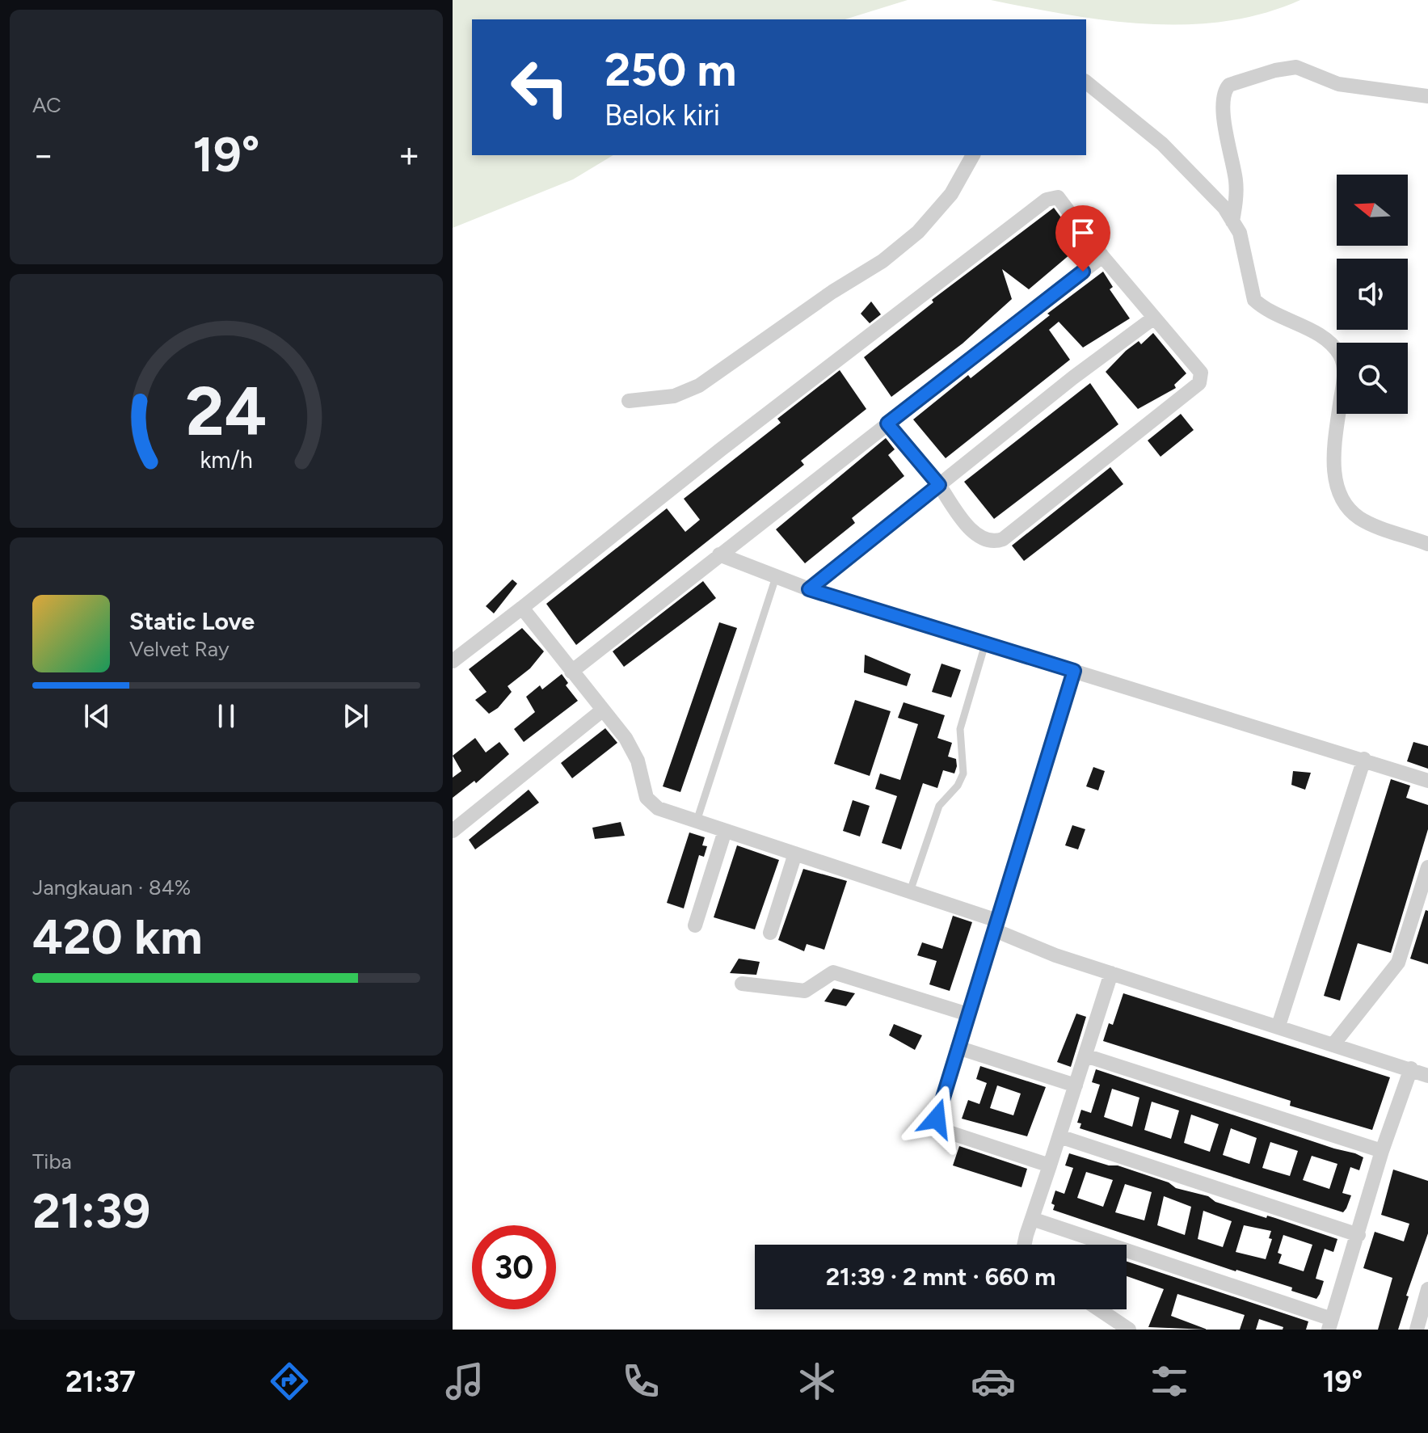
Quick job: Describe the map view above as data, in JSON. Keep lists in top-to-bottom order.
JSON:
{
  "north": "left",
  "page": {
    "tile": [
      "AC",
      ["Jangkauan · 84%", "420 km"],
      ["Tiba", "21:39"]
    ],
    "turn": ["250 m", "Belok kiri"],
    "heat": ["−", "19°", "+"],
    "song": ["Static Love", "Velvet Ray"],
    "limit": "30",
    "trip": "21:39 · 2 mnt · 660 m",
    "tabs": ["21:37", "19°"],
    "gauge": ["24", "km/h"]
  }
}
